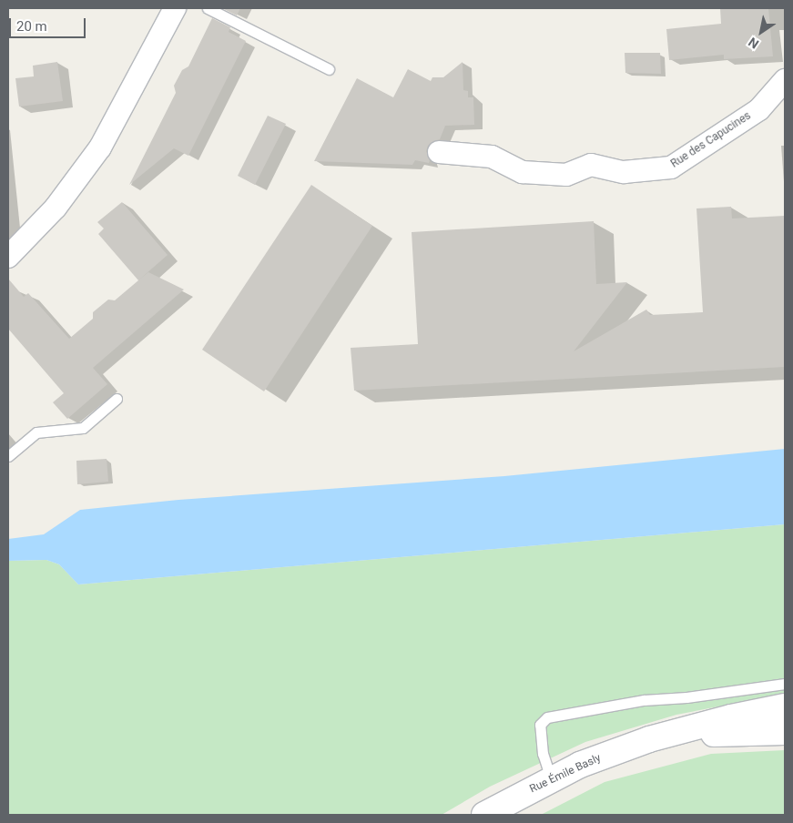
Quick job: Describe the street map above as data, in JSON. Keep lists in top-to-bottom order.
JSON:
{
  "streets": {
    "main road": ["Rue Émile Basly"],
    "street": ["Rue des Capucines"]
  },
  "scale_bar": "20 m",
  "north": "bottom left"
}
